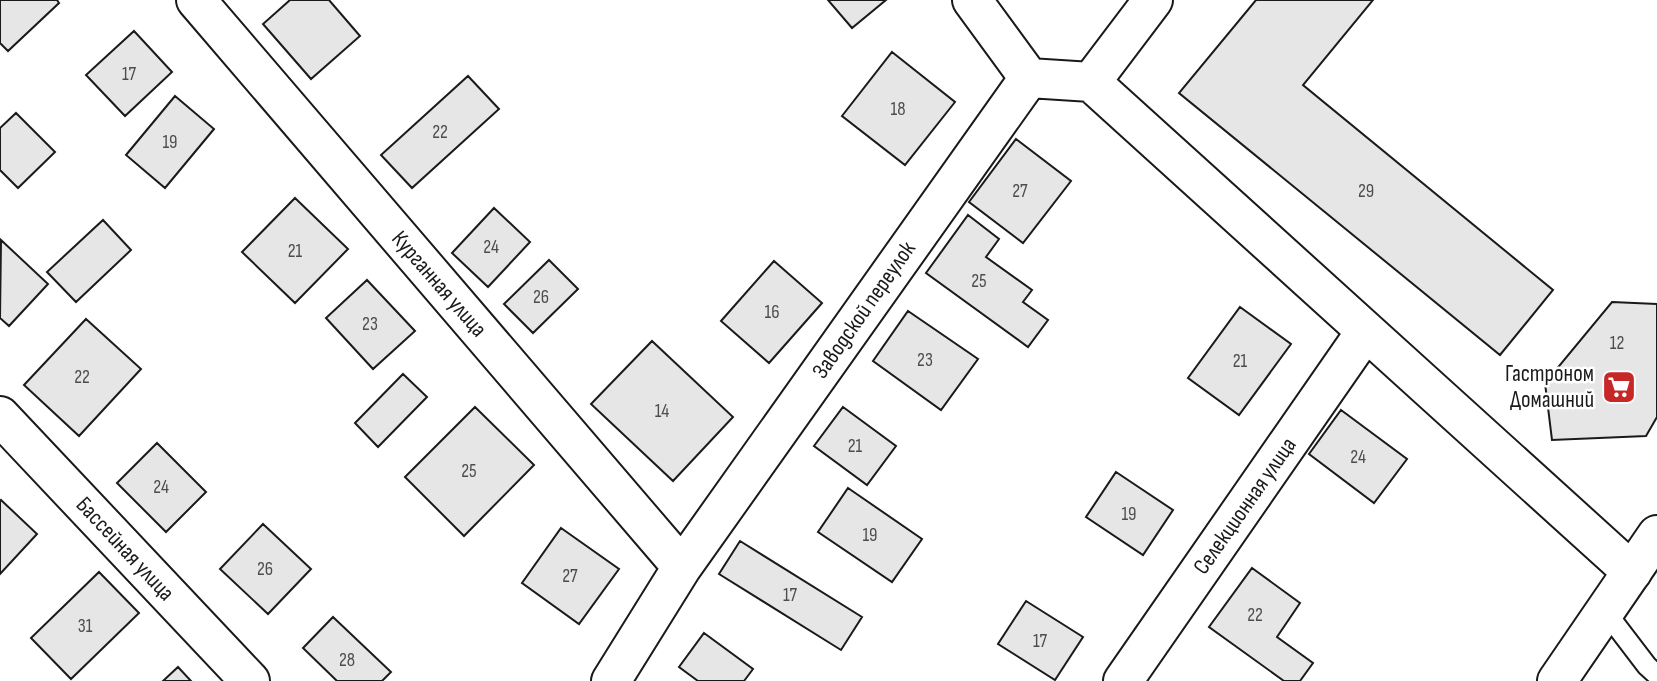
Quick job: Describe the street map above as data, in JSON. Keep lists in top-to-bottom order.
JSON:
{
  "streets": {
    "street": [
      "Курганная улица",
      "Заводской переулок",
      "Селекционная улица",
      "Бассейная улица"
    ]
  },
  "crossings": [
    ["Курганная улица", "Заводской переулок"]
  ],
  "places": {
    "supermarket": ["Гастроном Домашний"]
  },
  "house_numbers": [
    "17",
    "18",
    "22",
    "19",
    "27",
    "29",
    "24",
    "21",
    "25",
    "26",
    "16",
    "23",
    "12",
    "23",
    "21",
    "22",
    "14",
    "21",
    "24",
    "25",
    "24",
    "19",
    "19",
    "26",
    "27",
    "17",
    "22",
    "31",
    "17",
    "28"
  ]
}
